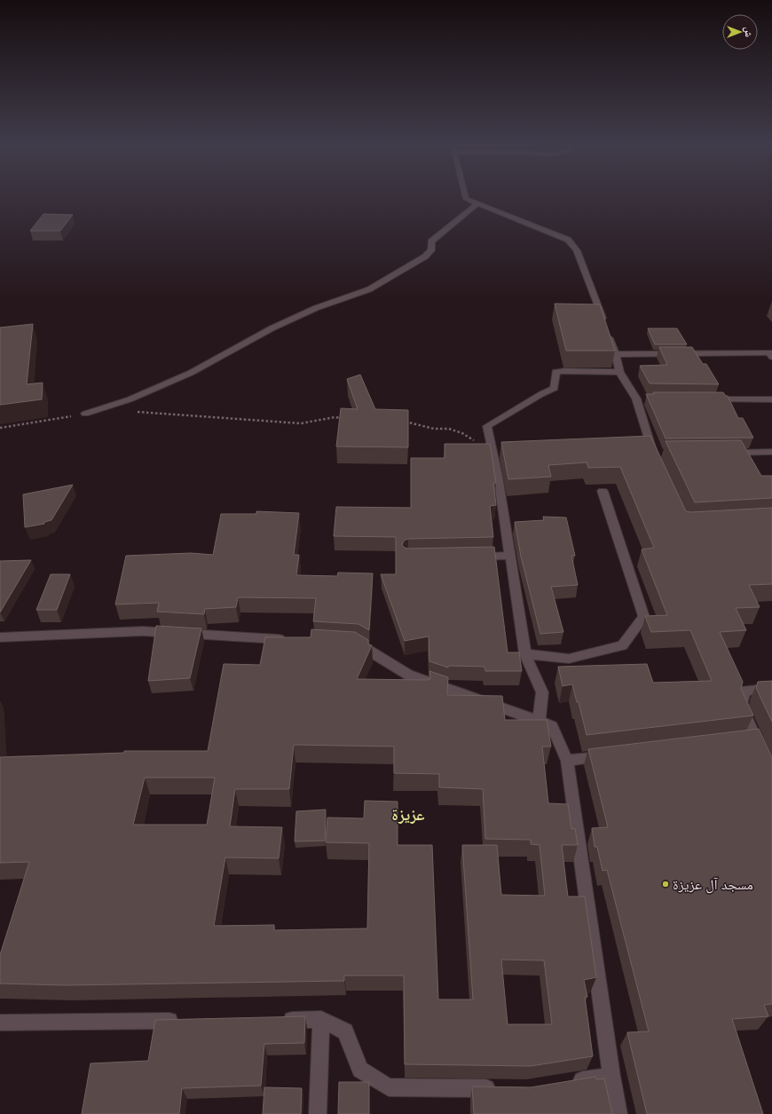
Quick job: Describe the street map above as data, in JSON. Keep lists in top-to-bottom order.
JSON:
{
  "districts": ["عزيزة"],
  "places": ["مسجد آل عزيزة"],
  "north": "right"
}
